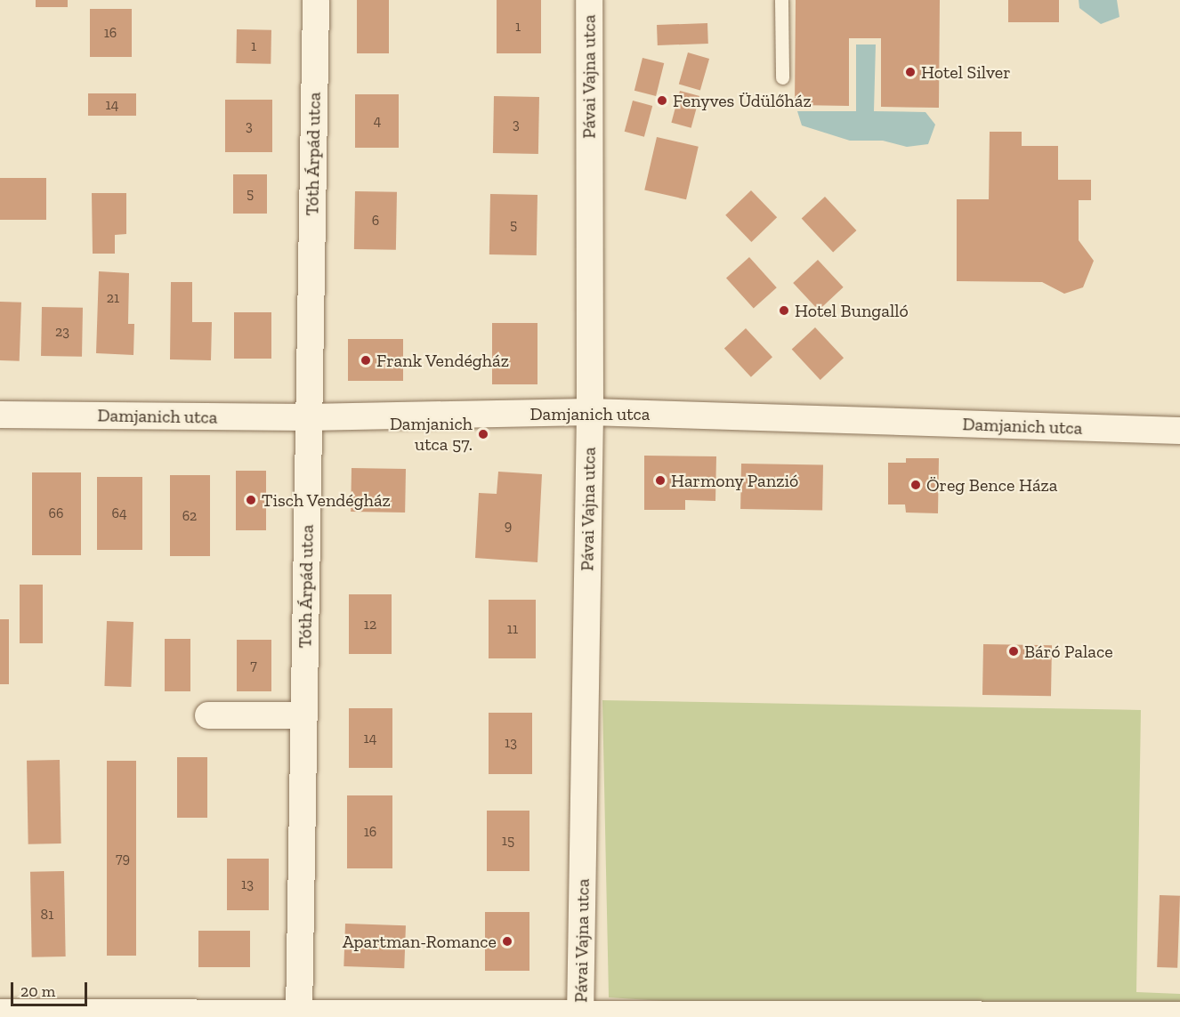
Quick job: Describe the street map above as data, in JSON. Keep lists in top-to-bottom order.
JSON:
{
  "streets": {
    "street": ["Pávai Vajna utca", "Tóth Árpád utca", "Damjanich utca"]
  },
  "crossings": [
    ["Pávai Vajna utca", "Damjanich utca"],
    ["Tóth Árpád utca", "Damjanich utca"]
  ],
  "places": [
    "Hotel Silver",
    "Fenyves Üdülőház",
    "Hotel Bungalló",
    "Frank Vendégház",
    "Damjanich utca 57.",
    "Harmony Panzió",
    "Öreg Bence Háza",
    "Tisch Vendégház",
    "Báró Palace",
    "Apartman-Romance"
  ],
  "house_numbers": [
    "1",
    "16",
    "1",
    "14",
    "4",
    "3",
    "3",
    "5",
    "6",
    "5",
    "21",
    "23",
    "66",
    "64",
    "62",
    "9",
    "12",
    "11",
    "7",
    "14",
    "13",
    "16",
    "15",
    "79",
    "13",
    "81"
  ],
  "scale_bar": "20 m"
}
